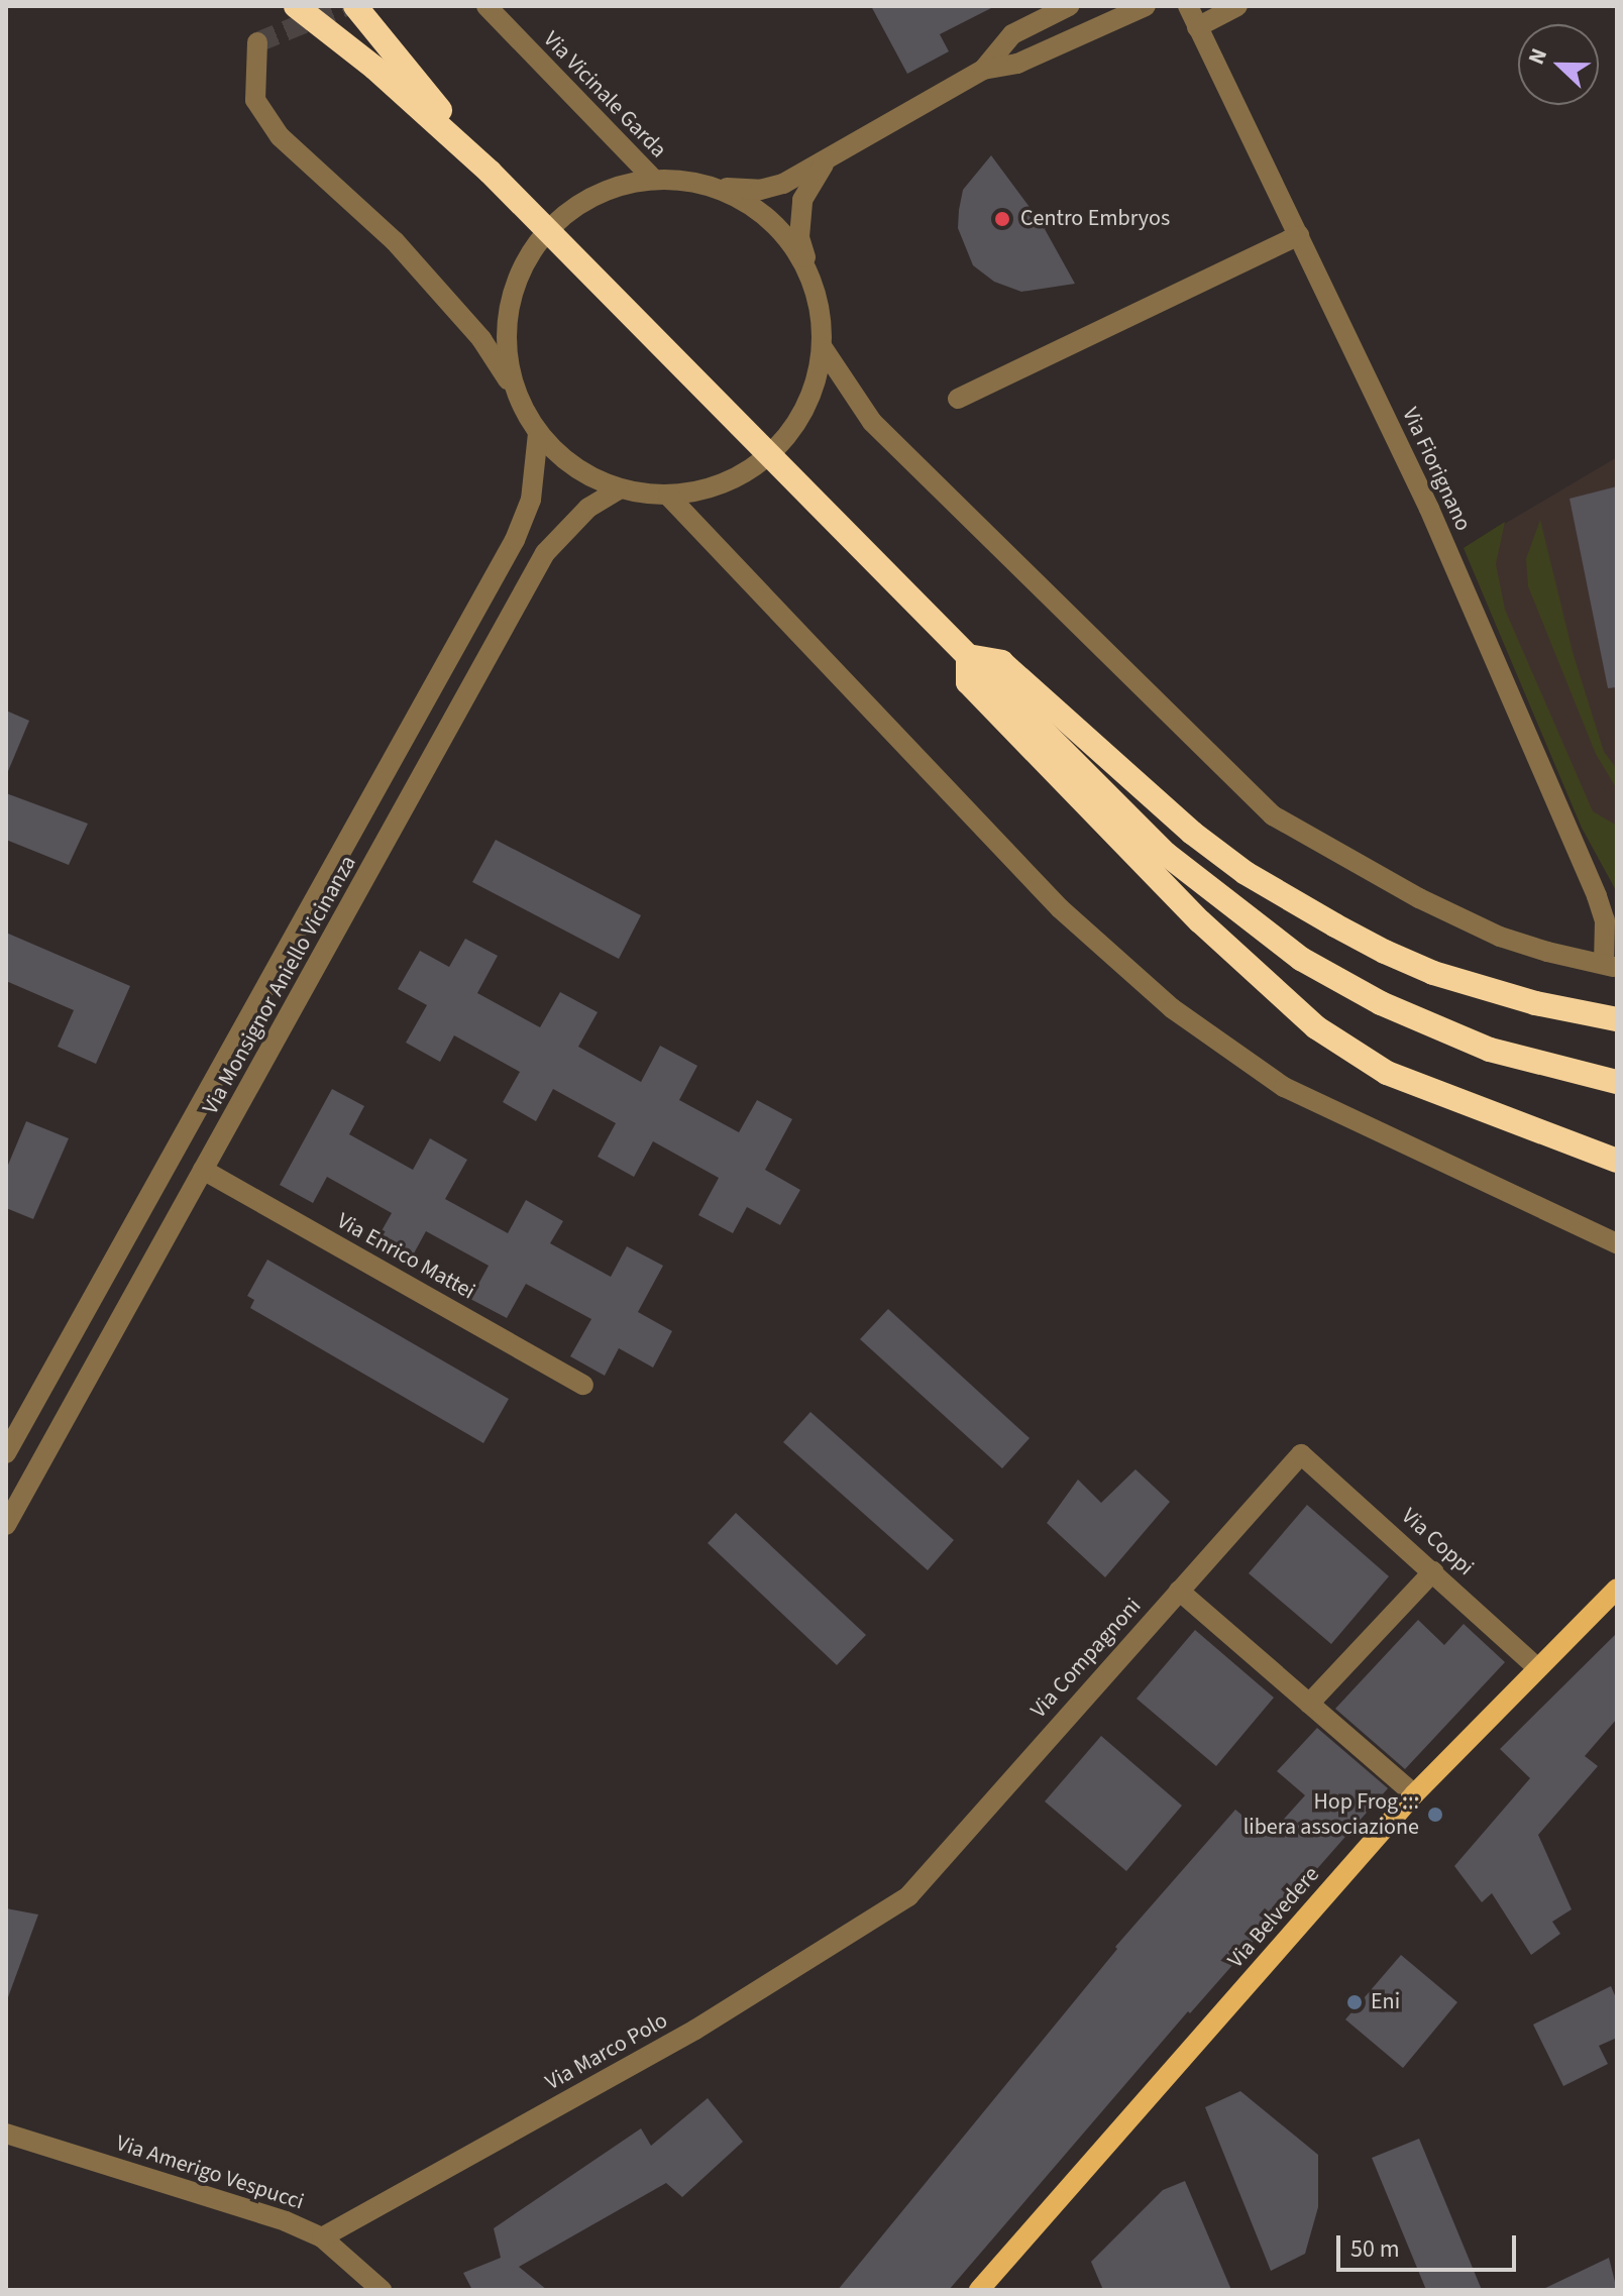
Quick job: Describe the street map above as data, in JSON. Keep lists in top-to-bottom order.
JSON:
{
  "streets": {
    "main road": ["Via Belvedere"],
    "street": [
      "Via Vicinale Garda",
      "Via Fiorignano",
      "Via Monsignor Aniello Vicinanza",
      "Via Enrico Mattei",
      "Via Coppi",
      "Via Compagnoni",
      "Via Marco Polo",
      "Via Amerigo Vespucci"
    ]
  },
  "crossings": [
    ["Via Monsignor Aniello Vicinanza", "Via Enrico Mattei"],
    ["Via Coppi", "Via Compagnoni"],
    ["Via Coppi", "Via Belvedere"],
    ["Via Compagnoni", "Via Marco Polo"],
    ["Via Marco Polo", "Via Amerigo Vespucci"]
  ],
  "places": ["Centro Embryos", "Hop Frog ::: libera associazione", "Eni"],
  "scale_bar": "50 m",
  "north": "left"
}
